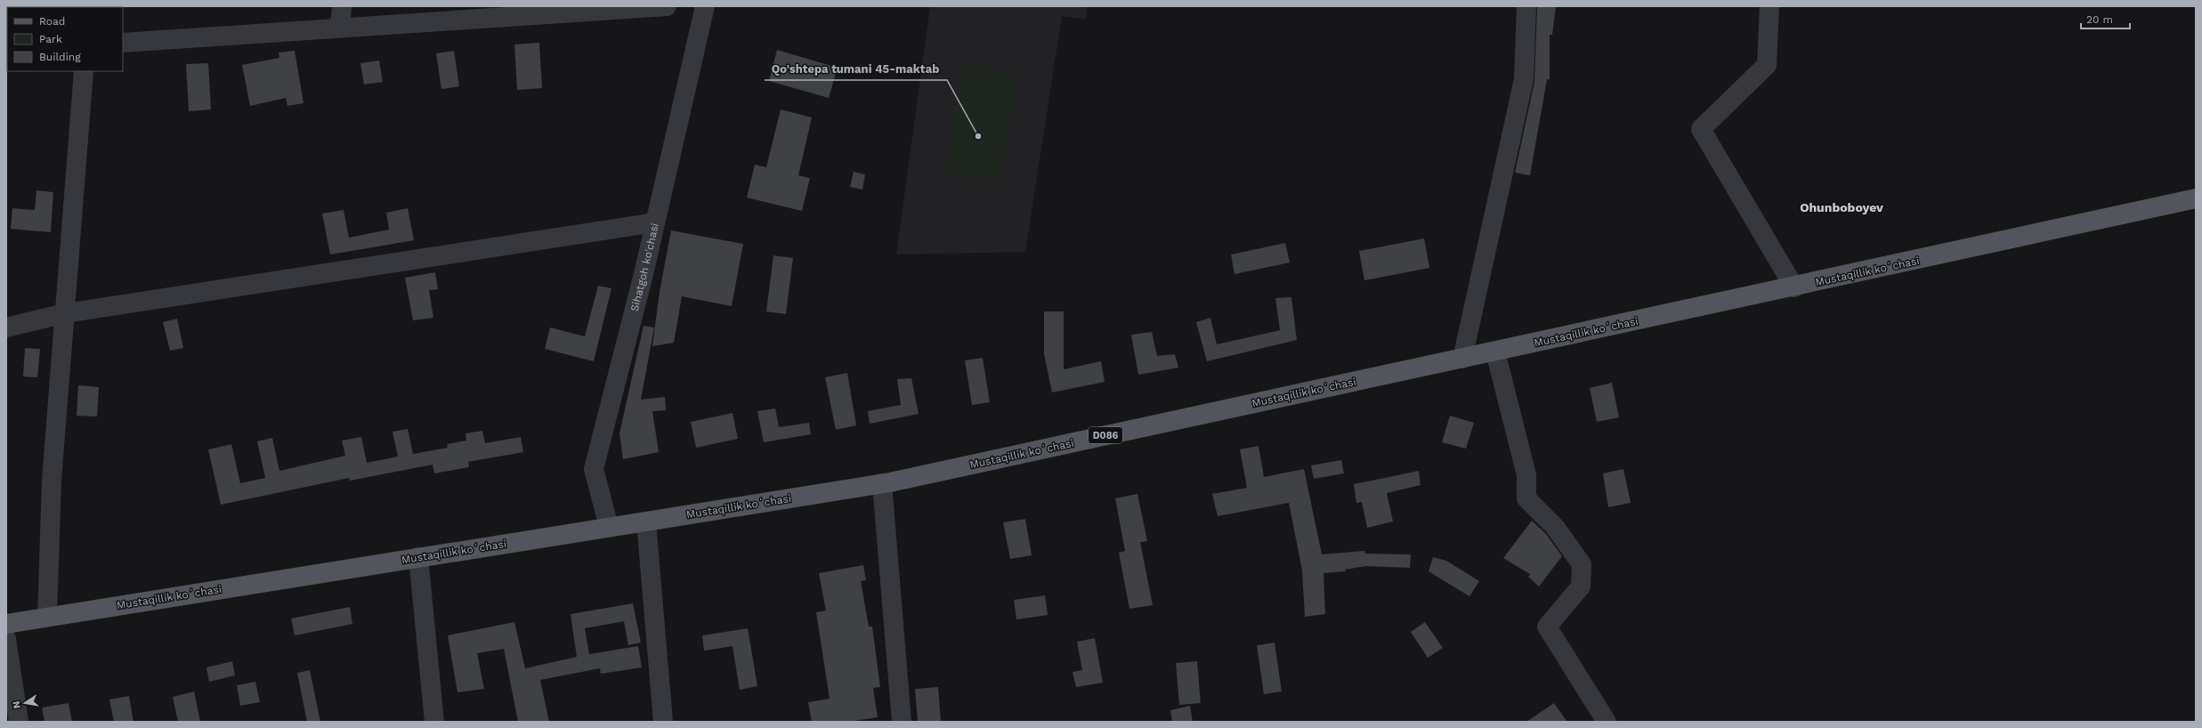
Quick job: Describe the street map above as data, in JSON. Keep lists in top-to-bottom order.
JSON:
{
  "streets": {
    "main road": ["Mustaqillik koʻchasi", "D086"],
    "street": ["Sihatgoh ko'chasi"]
  },
  "crossings": [
    ["Sihatgoh ko'chasi", "Mustaqillik koʻchasi"]
  ],
  "districts": ["Ohunboboyev"],
  "places": ["Qo'shtepa tumani 45-maktab"],
  "legend": ["Road", "Park", "Building"],
  "scale_bar": "20 m",
  "north": "left"
}
